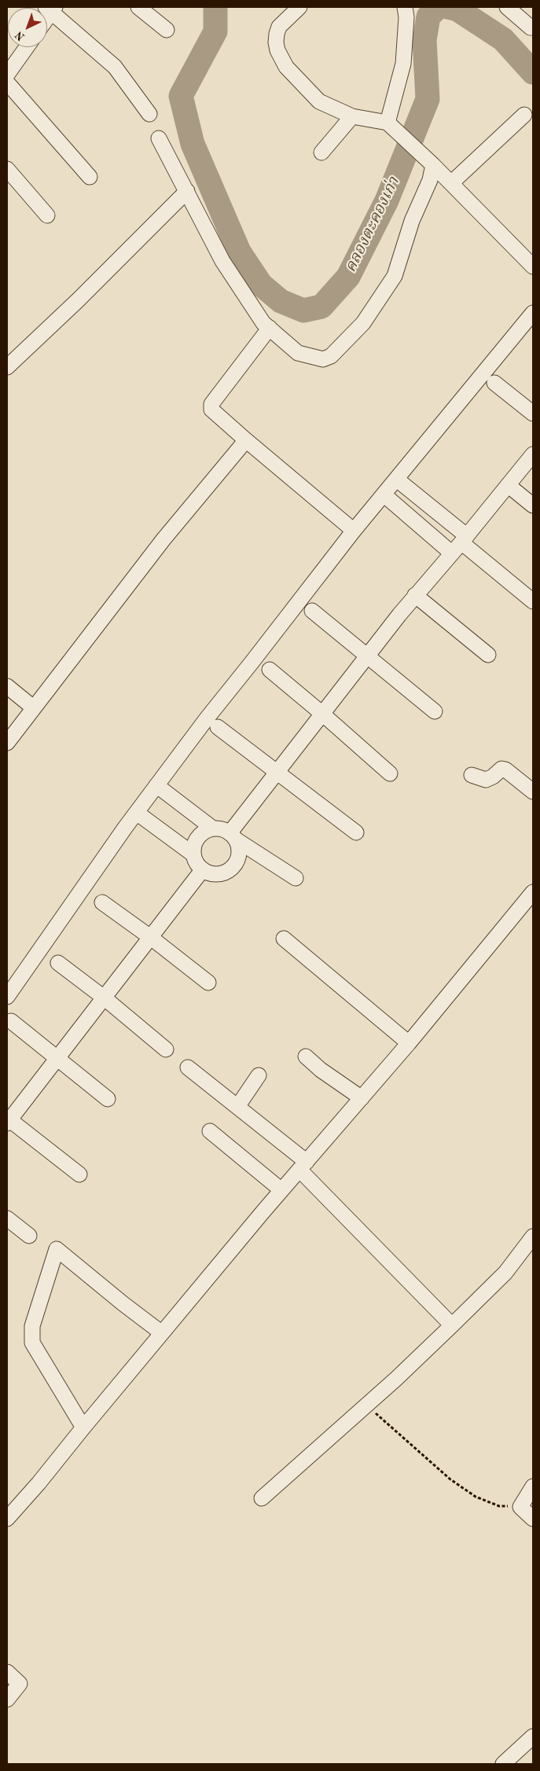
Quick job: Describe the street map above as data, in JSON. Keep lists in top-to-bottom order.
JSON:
{
  "water": ["คลองตะคองเก่า"],
  "north": "bottom left"
}
